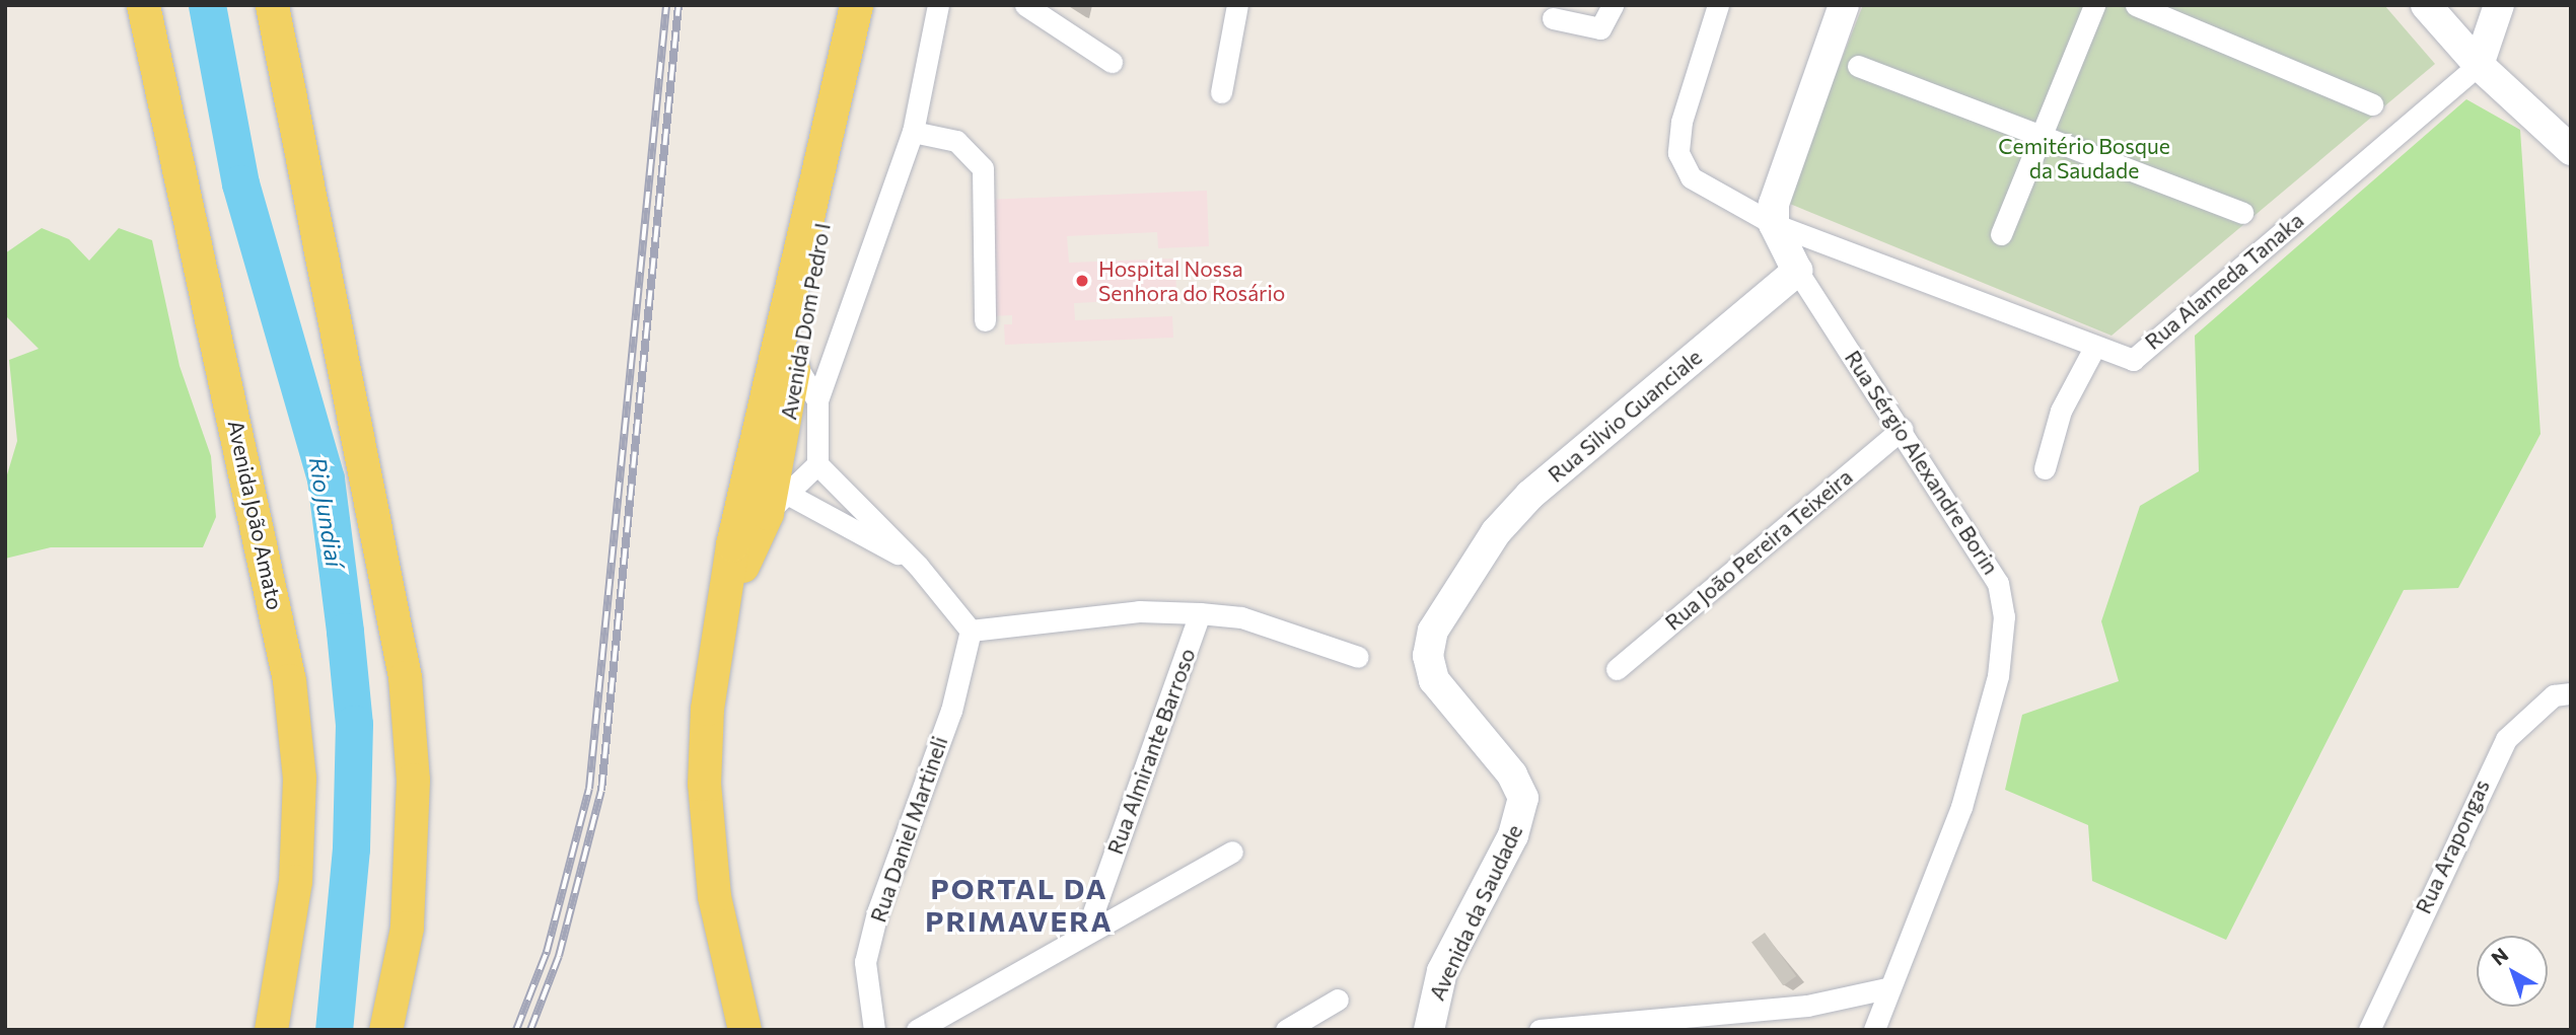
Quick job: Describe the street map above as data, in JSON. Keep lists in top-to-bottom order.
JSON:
{
  "streets": {
    "main road": ["Avenida Dom Pedro I", "Avenida João Amato"],
    "street": [
      "Rua Alameda Tanaka",
      "Rua Silvio Guanciale",
      "Rua Sérgio Alexandre Borin",
      "Rua João Pereira Teixeira",
      "Rua Almirante Barroso",
      "Rua Daniel Martineli",
      "Rua Arapongas",
      "Avenida da Saudade"
    ]
  },
  "crossings": [
    ["Rua Silvio Guanciale", "Rua Sérgio Alexandre Borin"],
    ["Rua Silvio Guanciale", "Avenida da Saudade"],
    ["Rua Sérgio Alexandre Borin", "Rua João Pereira Teixeira"]
  ],
  "districts": ["PORTAL DA PRIMAVERA"],
  "water": ["Rio Jundiaí"],
  "parks": ["Cemitério Bosque da Saudade"],
  "places": ["Hospital Nossa Senhora do Rosário"],
  "north": "top left"
}
